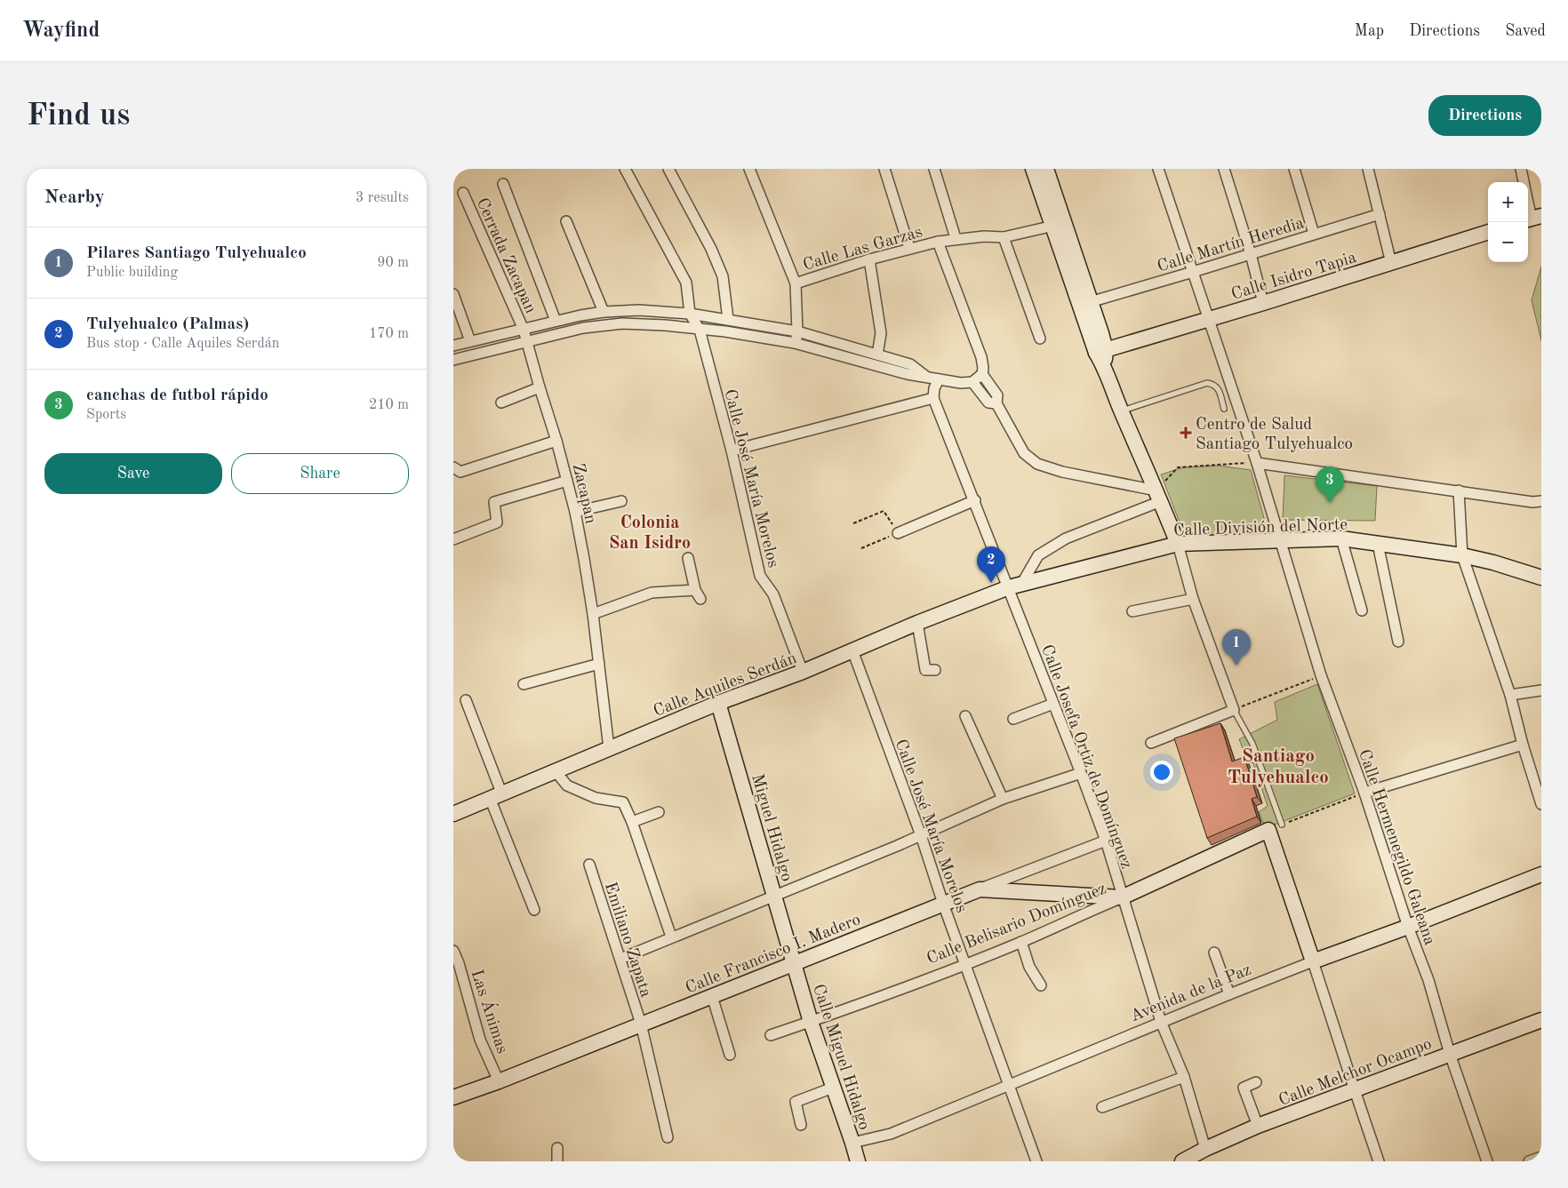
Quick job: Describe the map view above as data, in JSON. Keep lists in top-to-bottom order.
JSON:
{
  "streets": {
    "main road": [
      "Calle Isidro Tapia",
      "Calle División del Norte",
      "Calle Aquiles Serdán",
      "Miguel Hidalgo",
      "Calle Belisario Domínguez",
      "Calle Francisco I. Madero",
      "Avenida de la Paz",
      "Calle Miguel Hidalgo",
      "Calle Melchor Ocampo"
    ],
    "street": [
      "Calle Martín Heredia",
      "Calle Las Garzas",
      "Cerrada Zacapan",
      "Calle José María Morelos",
      "Zacapan",
      "Calle Josefa Ortiz de Domínguez",
      "Calle Hermenegildo Galeana",
      "Emiliano Zapata",
      "Las Ánimas"
    ]
  },
  "crossings": [
    ["Calle Martín Heredia", "Calle Hermenegildo Galeana"],
    ["Cerrada Zacapan", "Zacapan"],
    ["Calle Isidro Tapia", "Calle Hermenegildo Galeana"],
    ["Calle José María Morelos", "Calle Aquiles Serdán"],
    ["Calle José María Morelos", "Calle Belisario Domínguez"],
    ["Calle José María Morelos", "Calle Francisco I. Madero"],
    ["Calle José María Morelos", "Avenida de la Paz"],
    ["Zacapan", "Calle Aquiles Serdán"],
    ["Calle División del Norte", "Calle Aquiles Serdán"],
    ["Calle División del Norte", "Calle Josefa Ortiz de Domínguez"],
    ["Calle División del Norte", "Calle Hermenegildo Galeana"],
    ["Calle Aquiles Serdán", "Calle Josefa Ortiz de Domínguez"],
    ["Calle Aquiles Serdán", "Miguel Hidalgo"],
    ["Calle Josefa Ortiz de Domínguez", "Calle Belisario Domínguez"],
    ["Calle Josefa Ortiz de Domínguez", "Calle Francisco I. Madero"],
    ["Calle Josefa Ortiz de Domínguez", "Avenida de la Paz"],
    ["Calle Josefa Ortiz de Domínguez", "Calle Melchor Ocampo"],
    ["Miguel Hidalgo", "Calle Francisco I. Madero"],
    ["Miguel Hidalgo", "Calle Miguel Hidalgo"],
    ["Calle Hermenegildo Galeana", "Avenida de la Paz"],
    ["Calle Hermenegildo Galeana", "Calle Melchor Ocampo"],
    ["Calle Belisario Domínguez", "Calle Miguel Hidalgo"],
    ["Emiliano Zapata", "Calle Francisco I. Madero"],
    ["Calle Francisco I. Madero", "Las Ánimas"],
    ["Calle Francisco I. Madero", "Calle Miguel Hidalgo"],
    ["Avenida de la Paz", "Calle Miguel Hidalgo"]
  ],
  "districts": ["Colonia San Isidro", "Santiago Tulyehualco"],
  "places": {
    "health": ["Centro de Salud Santiago Tulyehualco"]
  },
  "page": {
    "header": "Wayfind",
    "nav": ["Map", "Directions", "Saved"],
    "buttons": [
      "Directions",
      ["Save", "Share"]
    ],
    "title": "Find us",
    "heading": ["Nearby", "3 results"],
    "map_buttons": ["+", "−"],
    "list": [
      {
        "mark": "1",
        "name": "Pilares Santiago Tulyehualco",
        "note": "Public building",
        "value": "90 m"
      },
      {
        "mark": "2",
        "name": "Tulyehualco (Palmas)",
        "note": "Bus stop · Calle Aquiles Serdán",
        "value": "170 m"
      },
      {
        "mark": "3",
        "name": "canchas de futbol rápido",
        "note": "Sports",
        "value": "210 m"
      }
    ],
    "pins": ["3", "2", "1"]
  }
}
